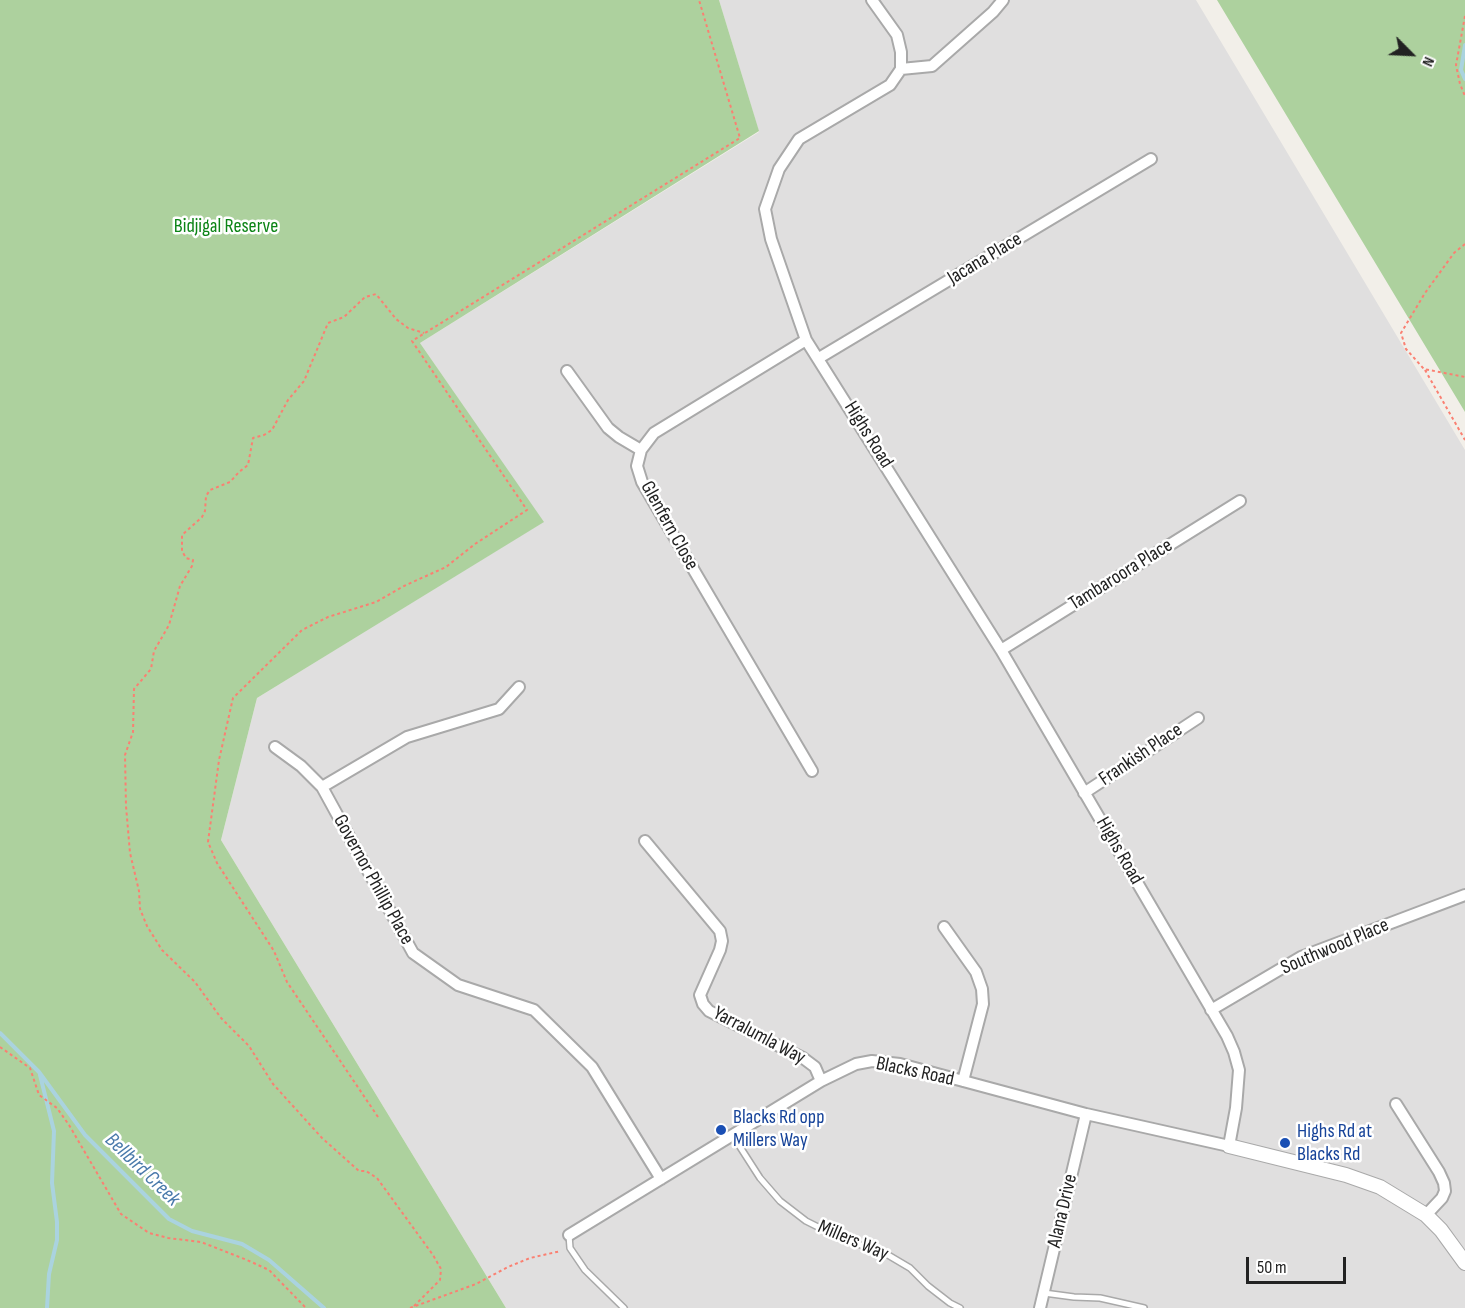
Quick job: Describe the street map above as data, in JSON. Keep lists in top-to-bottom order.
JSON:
{
  "streets": {
    "street": [
      "Jacana Place",
      "Highs Road",
      "Glenfern Close",
      "Tambaroora Place",
      "Frankish Place",
      "Governor Phillip Place",
      "Southwood Place",
      "Yarralumla Way",
      "Blacks Road",
      "Alana Drive"
    ],
    "lane": ["Millers Way"]
  },
  "crossings": [
    ["Jacana Place", "Highs Road"],
    ["Highs Road", "Tambaroora Place"],
    ["Highs Road", "Frankish Place"],
    ["Highs Road", "Southwood Place"],
    ["Highs Road", "Blacks Road"],
    ["Governor Phillip Place", "Blacks Road"],
    ["Yarralumla Way", "Blacks Road"],
    ["Blacks Road", "Alana Drive"],
    ["Blacks Road", "Millers Way"]
  ],
  "water": ["Bellbird Creek"],
  "parks": ["Bidjigal Reserve"],
  "places": ["Blacks Rd opp Millers Way", "Highs Rd at Blacks Rd"],
  "scale_bar": "50 m",
  "north": "bottom right"
}
